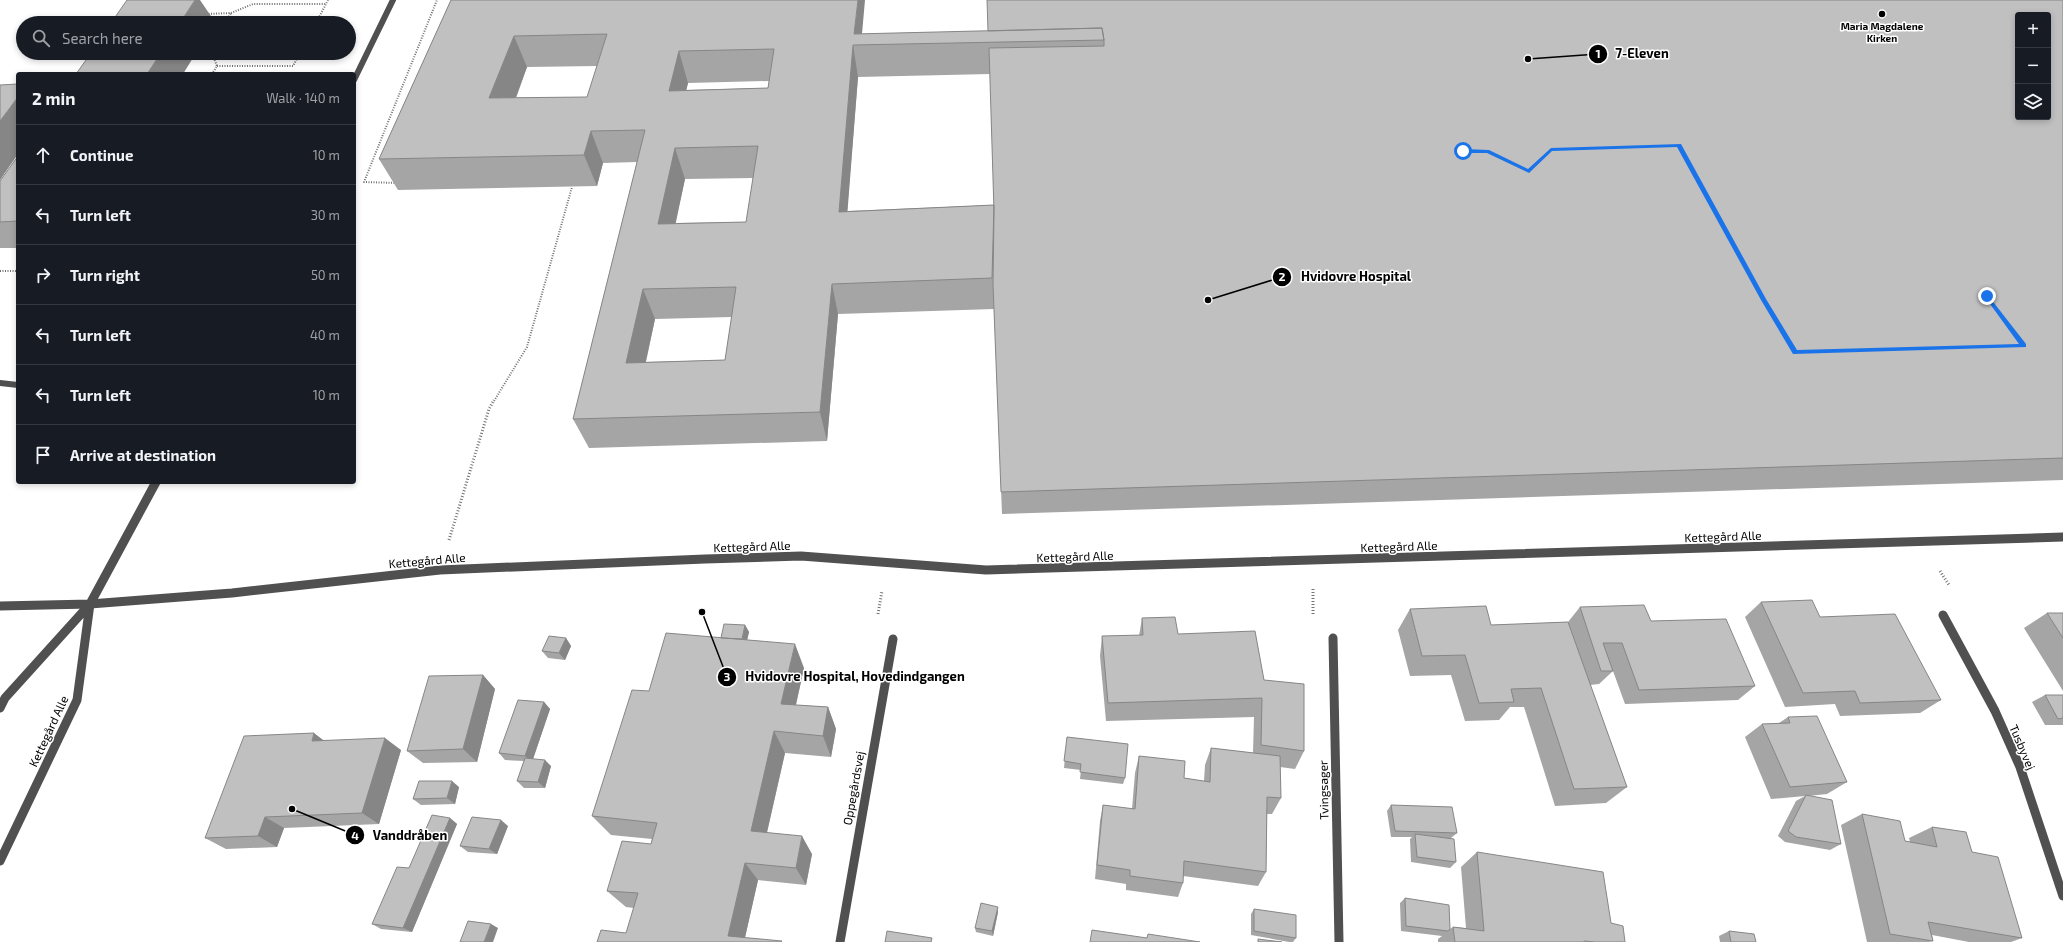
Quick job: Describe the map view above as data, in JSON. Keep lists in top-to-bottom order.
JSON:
{
  "streets": {
    "street": [
      "Kettegård Alle",
      "Tusbyvej",
      "Oppegårdsvej",
      "Tvingsager"
    ]
  },
  "places": [
    "Maria Magdalene Kirken",
    "7-Eleven",
    "Hvidovre Hospital",
    "Hvidovre Hospital, Hovedindgangen",
    "Vanddråben"
  ],
  "page": {
    "map_buttons": ["+", "−"],
    "search": "Search here",
    "heading": ["2 min", "Walk · 140 m"],
    "list": [
      ["Continue", "10 m"],
      ["Turn left", "30 m"],
      ["Turn right", "50 m"],
      ["Turn left", "40 m"],
      ["Turn left", "10 m"],
      "Arrive at destination"
    ]
  }
}
